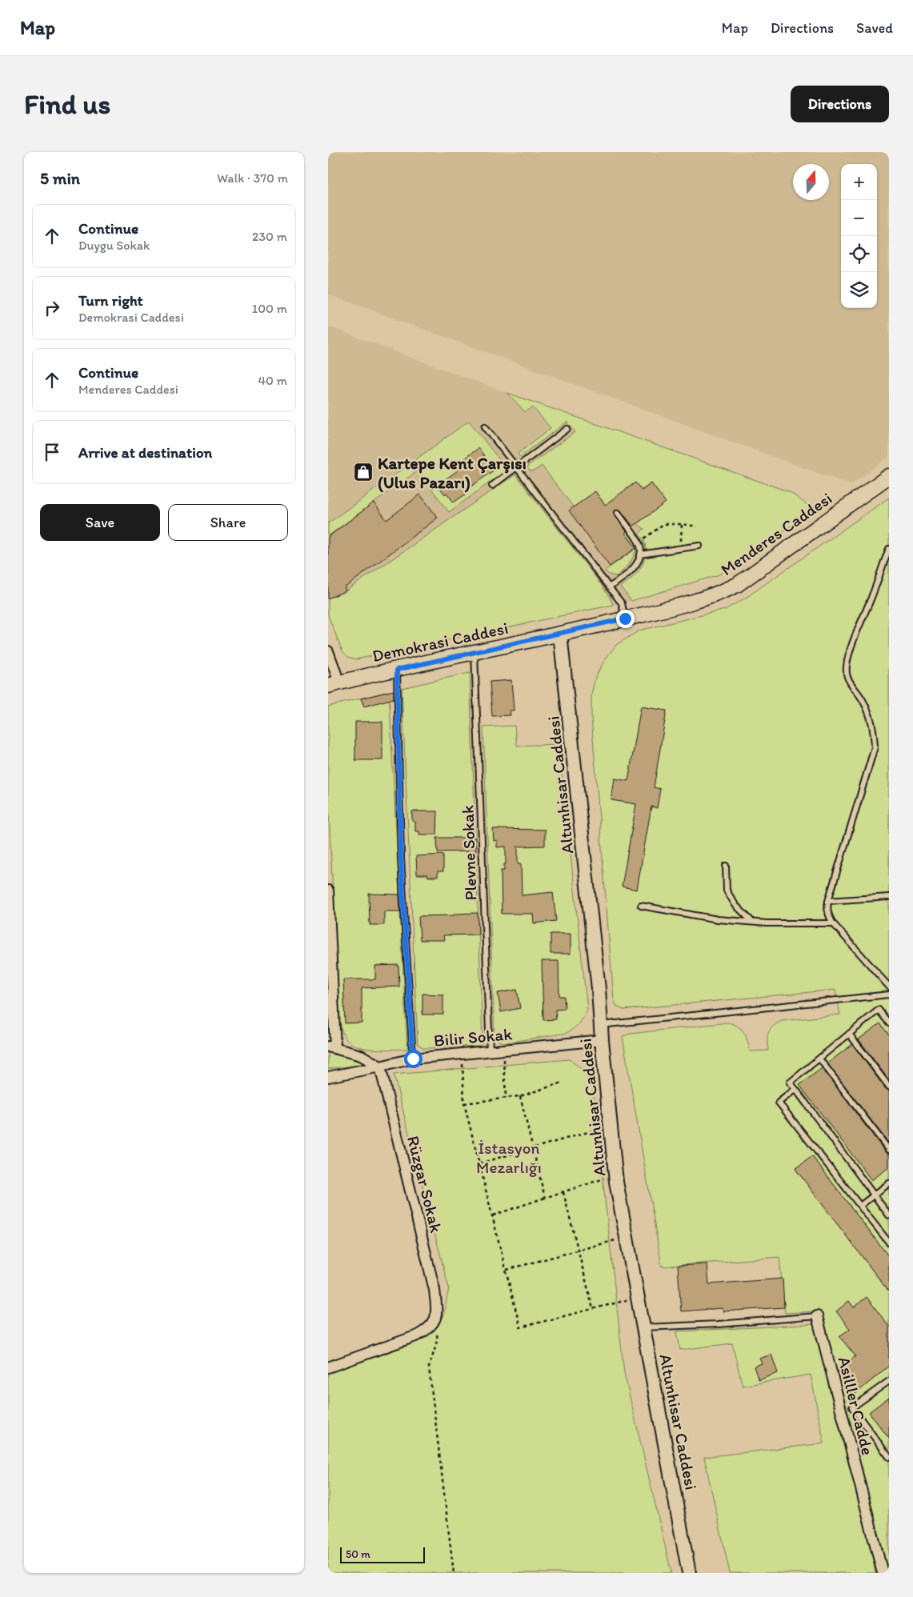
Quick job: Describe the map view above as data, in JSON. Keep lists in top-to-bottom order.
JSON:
{
  "streets": {
    "main road": ["Menderes Caddesi", "Demokrasi Caddesi"],
    "street": [
      "Altunhisar Caddesi",
      "Bilir Sokak",
      "Rüzgar Sokak",
      "Asilller Cadde"
    ],
    "lane": ["Plevne Sokak"]
  },
  "crossings": [
    ["Menderes Caddesi", "Demokrasi Caddesi"],
    ["Menderes Caddesi", "Altunhisar Caddesi"],
    ["Demokrasi Caddesi", "Altunhisar Caddesi"],
    ["Demokrasi Caddesi", "Plevne Sokak"],
    ["Altunhisar Caddesi", "Bilir Sokak"],
    ["Plevne Sokak", "Bilir Sokak"],
    ["Bilir Sokak", "Rüzgar Sokak"]
  ],
  "parks": ["İstasyon Mezarlığı"],
  "places": {
    "shop": ["Kartepe Kent Çarşısı (Ulus Pazarı)"]
  },
  "scale_bar": "50 m",
  "north": "top",
  "page": {
    "header": "Map",
    "nav": ["Map", "Directions", "Saved"],
    "buttons": [
      "Directions",
      ["Save", "Share"]
    ],
    "title": "Find us",
    "heading": ["5 min", "Walk · 370 m"],
    "map_buttons": ["+", "−"],
    "list": [
      ["Continue", "Duygu Sokak", "230 m"],
      ["Turn right", "Demokrasi Caddesi", "100 m"],
      ["Continue", "Menderes Caddesi", "40 m"],
      "Arrive at destination"
    ],
    "scale": "50 m"
  }
}
